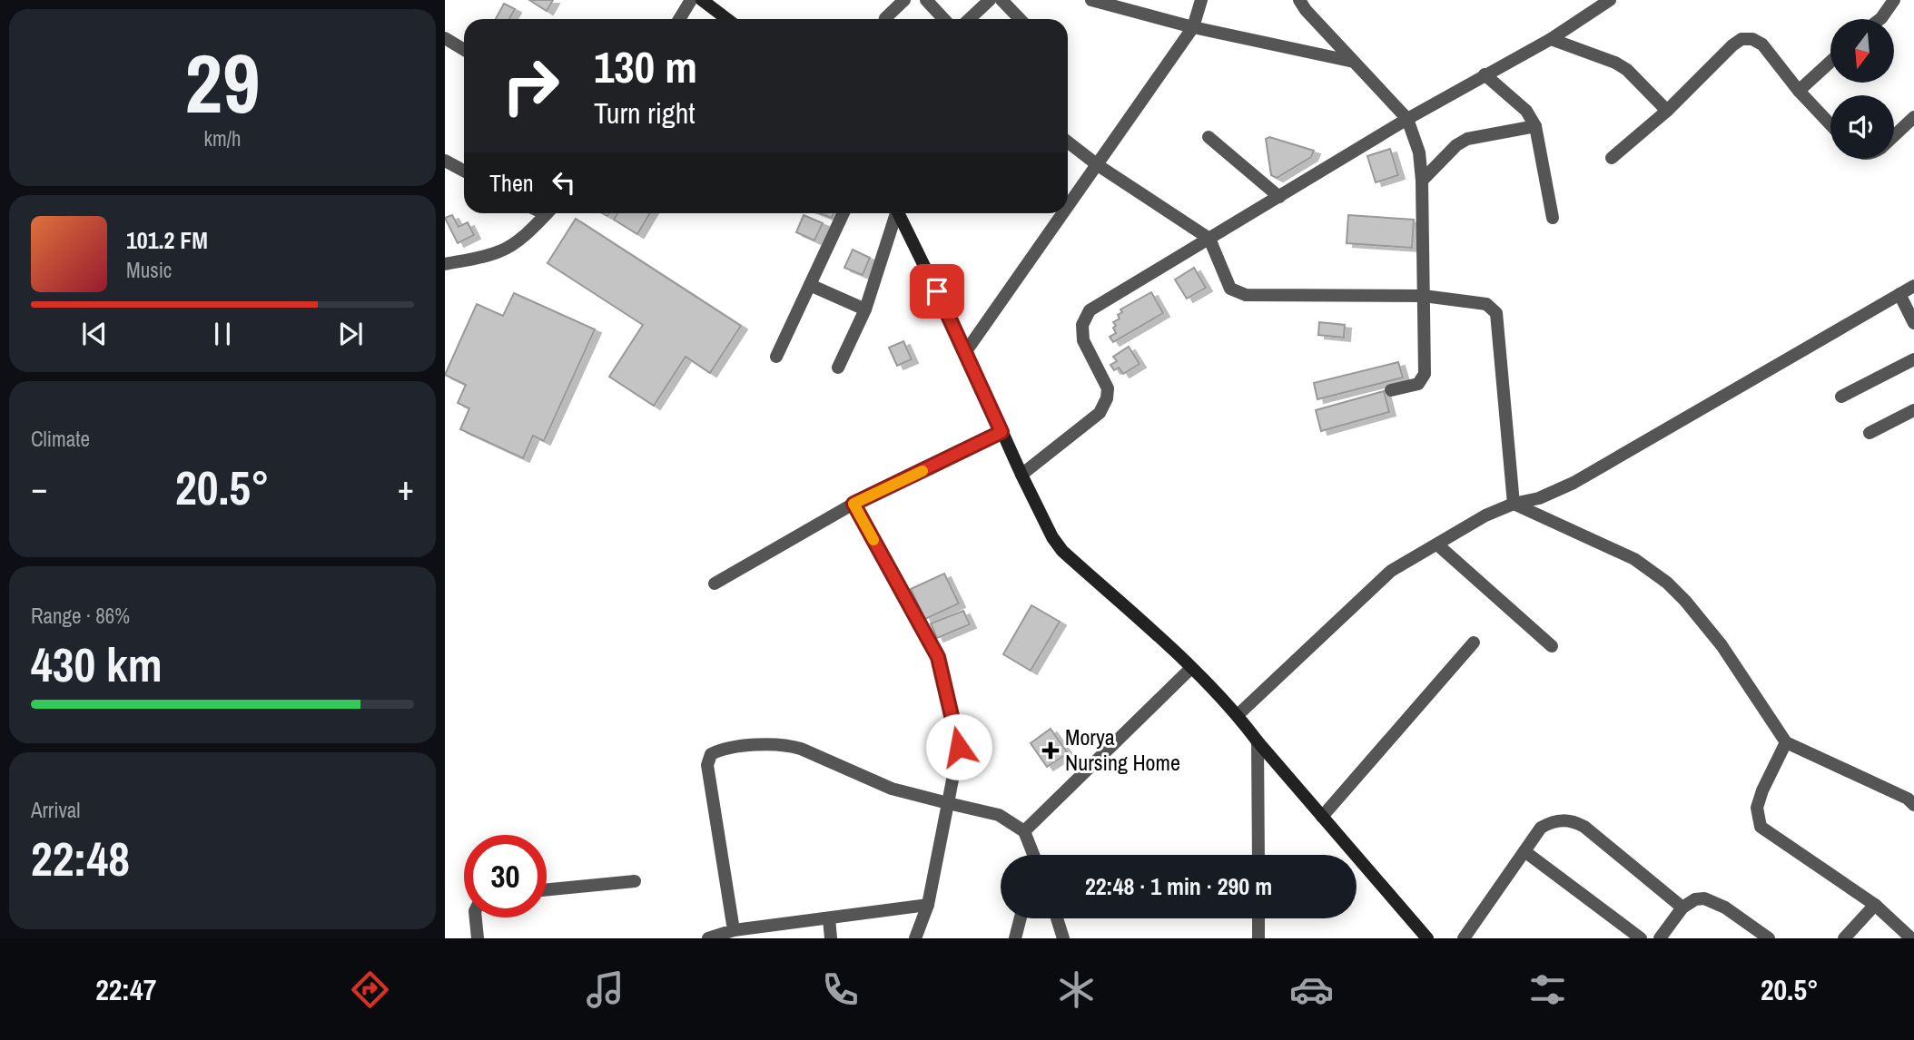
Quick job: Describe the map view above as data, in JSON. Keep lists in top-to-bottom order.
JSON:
{
  "places": {
    "health": ["Morya Nursing Home"]
  },
  "north": "bottom",
  "page": {
    "tile": [
      ["29", "km/h"],
      "Climate",
      ["Range · 86%", "430 km"],
      ["Arrival", "22:48"]
    ],
    "turn": ["130 m", "Turn right"],
    "then": "Then",
    "song": ["101.2 FM", "Music"],
    "heat": ["−", "20.5°", "+"],
    "limit": "30",
    "trip": "22:48 · 1 min · 290 m",
    "tabs": ["22:47", "20.5°"]
  }
}
